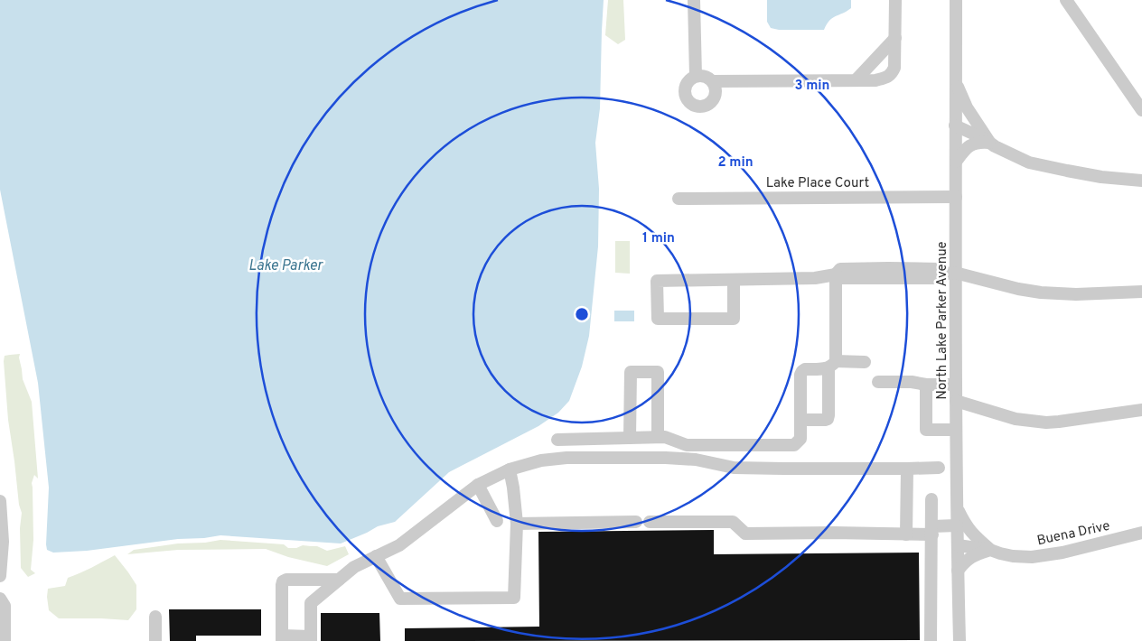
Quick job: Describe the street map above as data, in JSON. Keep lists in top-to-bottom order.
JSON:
{
  "streets": {
    "street": ["Lake Place Court", "North Lake Parker Avenue", "Buena Drive"]
  },
  "crossings": [
    ["Lake Place Court", "North Lake Parker Avenue"],
    ["North Lake Parker Avenue", "Buena Drive"]
  ],
  "water": ["Lake Parker"],
  "rings": ["3 min", "2 min", "1 min"]
}
